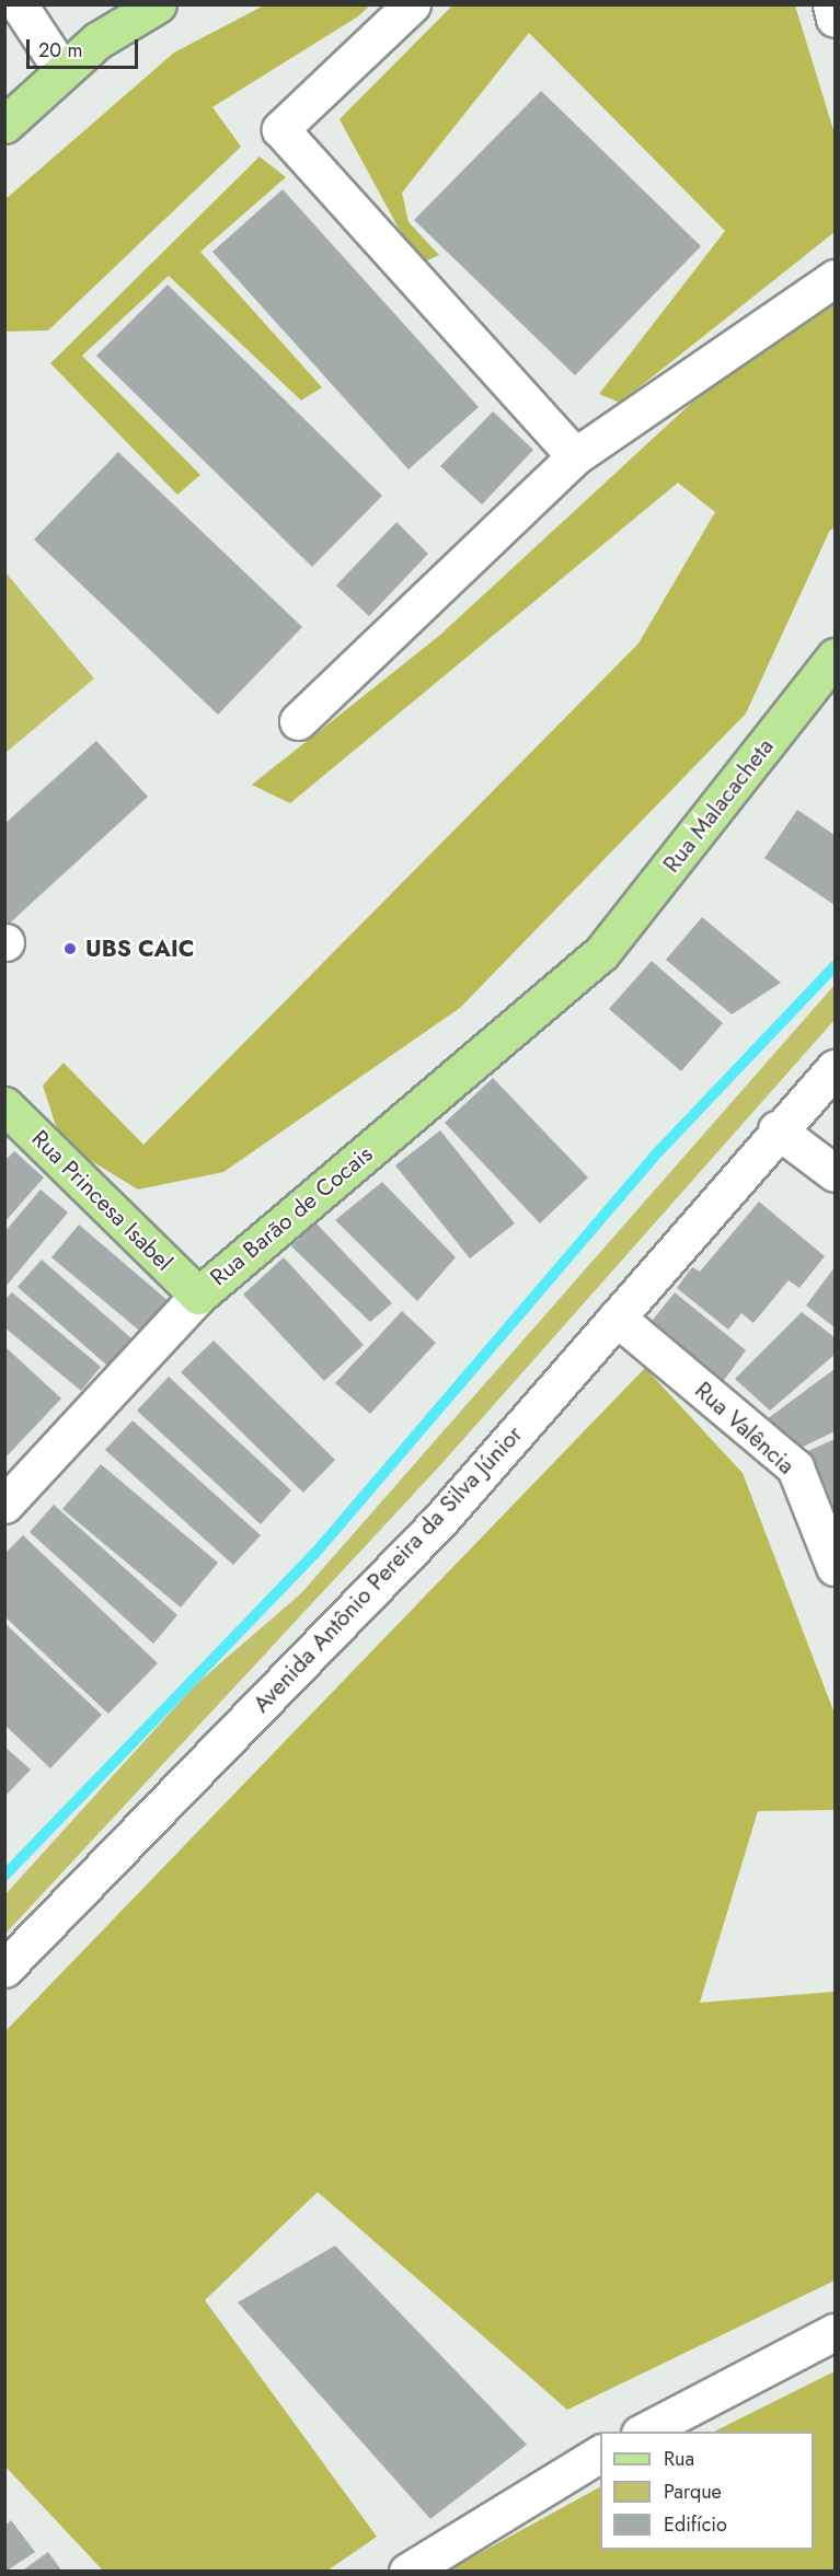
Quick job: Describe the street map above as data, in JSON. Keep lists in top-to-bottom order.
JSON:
{
  "streets": {
    "main road": ["Rua Malacacheta", "Rua Princesa Isabel", "Rua Barão de Cocais"],
    "street": ["Rua Valência", "Avenida Antônio Pereira da Silva Júnior"]
  },
  "crossings": [
    ["Rua Malacacheta", "Rua Barão de Cocais"],
    ["Rua Princesa Isabel", "Rua Barão de Cocais"],
    ["Rua Valência", "Avenida Antônio Pereira da Silva Júnior"]
  ],
  "places": ["UBS CAIC"],
  "legend": ["Rua", "Parque", "Edifício"],
  "scale_bar": "20 m"
}
